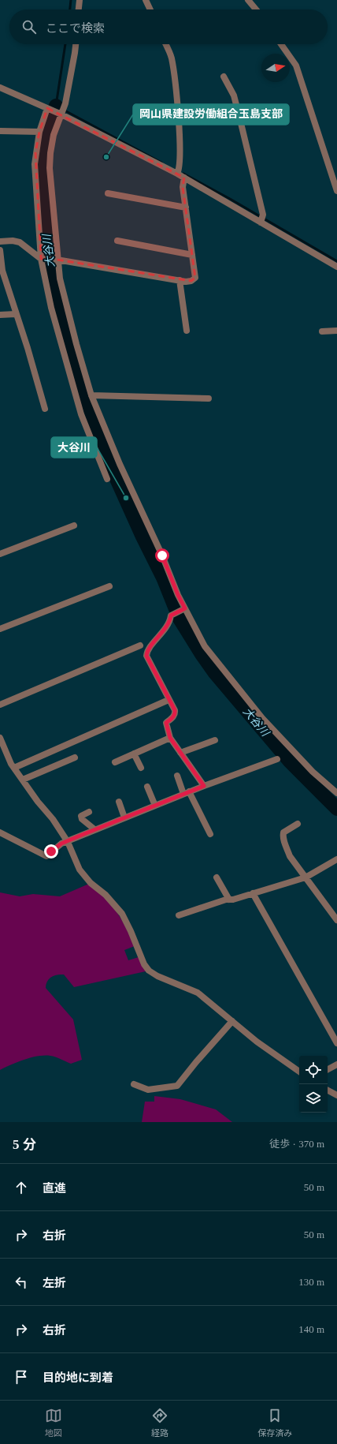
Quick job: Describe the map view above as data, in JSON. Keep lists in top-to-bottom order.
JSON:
{
  "water": ["大谷川"],
  "places": ["岡山県建設労働組合玉島支部", "大谷川"],
  "north": "right",
  "page": {
    "search": "ここで検索",
    "heading": ["5 分", "徒歩 · 370 m"],
    "list": [
      ["直進", "50 m"],
      ["右折", "50 m"],
      ["左折", "130 m"],
      ["右折", "140 m"],
      "目的地に到着"
    ],
    "nav": ["地図", "経路", "保存済み"]
  }
}
